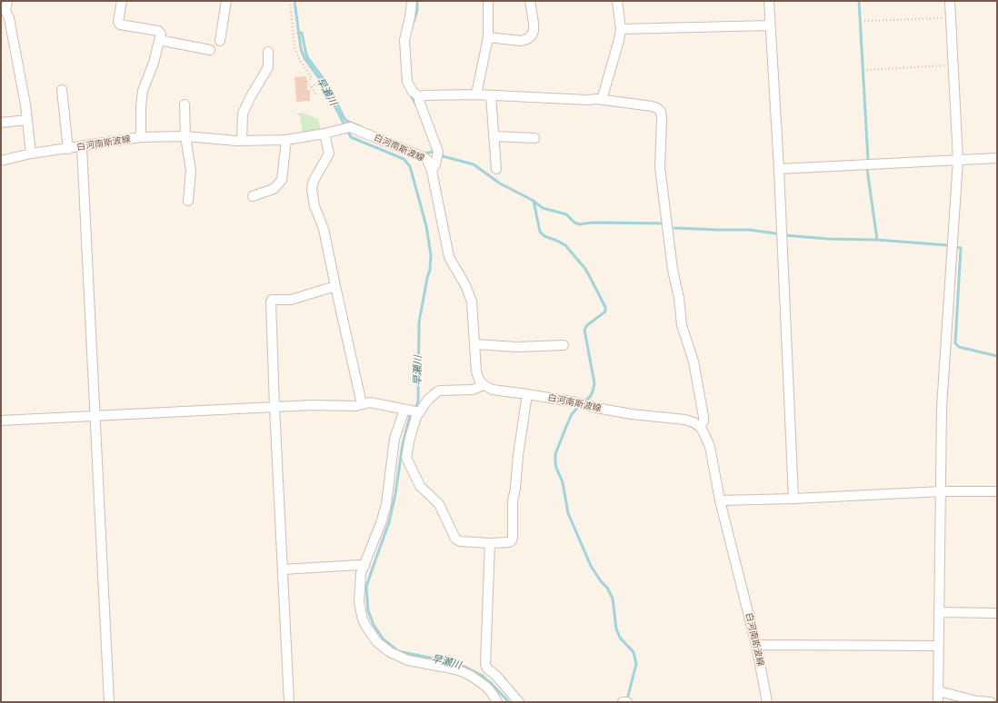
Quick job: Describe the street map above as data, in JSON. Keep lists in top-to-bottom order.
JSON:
{
  "streets": {
    "street": ["白河南斯波線"]
  },
  "water": ["早瀬川"]
}
